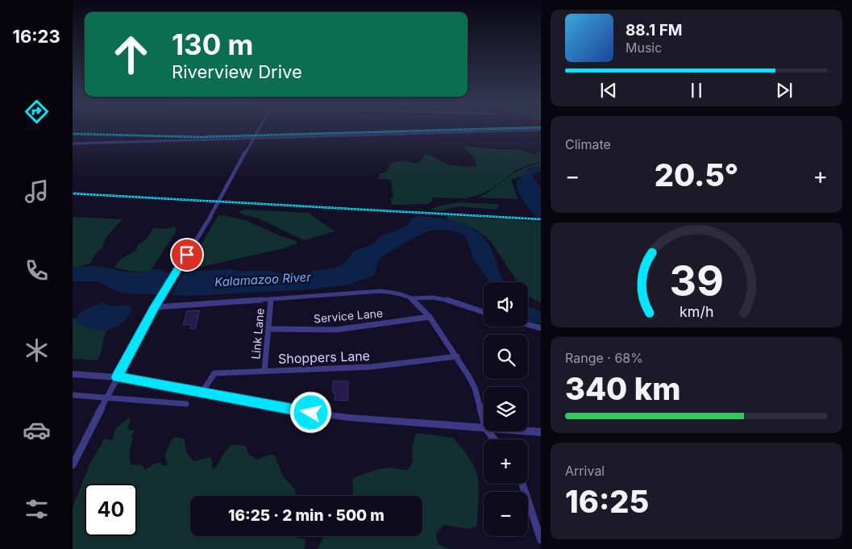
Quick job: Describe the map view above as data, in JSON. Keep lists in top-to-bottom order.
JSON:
{
  "streets": {
    "street": ["Service Lane", "Link Lane", "Shoppers Lane"]
  },
  "crossings": [
    ["Service Lane", "Link Lane"],
    ["Link Lane", "Shoppers Lane"]
  ],
  "water": ["Kalamazoo River"],
  "page": {
    "tabs": "16:23",
    "turn": ["130 m", "Riverview Drive"],
    "song": ["88.1 FM", "Music"],
    "tile": [
      "Climate",
      ["Range · 68%", "340 km"],
      ["Arrival", "16:25"]
    ],
    "heat": ["−", "20.5°", "+"],
    "map_buttons": ["+", "−"],
    "limit": "40",
    "trip": "16:25 · 2 min · 500 m",
    "gauge": ["39", "km/h"]
  }
}
